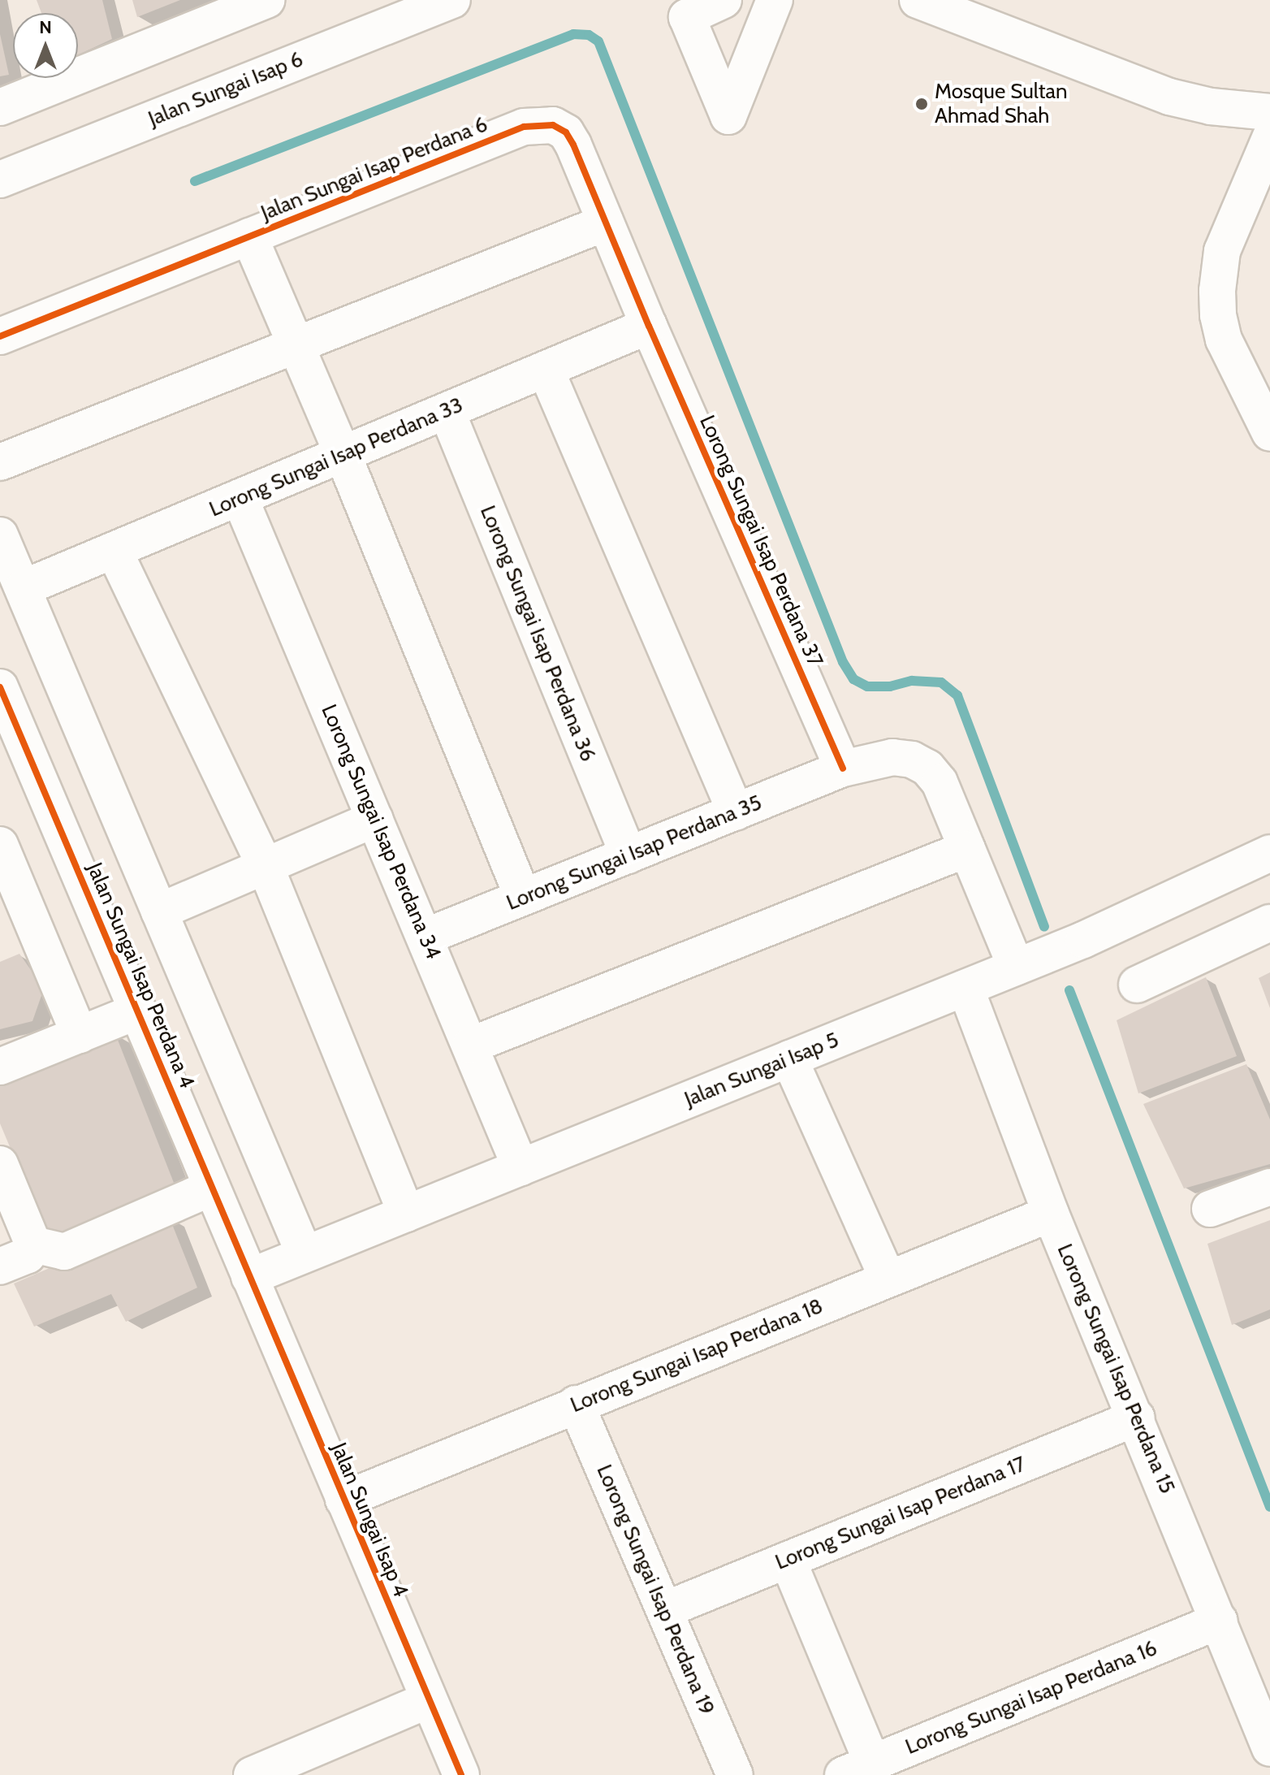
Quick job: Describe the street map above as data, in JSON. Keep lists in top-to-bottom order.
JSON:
{
  "streets": {
    "street": [
      "Jalan Sungai Isap 6",
      "Jalan Sungai Isap Perdana 6",
      "Lorong Sungai Isap Perdana 33",
      "Lorong Sungai Isap Perdana 37",
      "Lorong Sungai Isap Perdana 36",
      "Lorong Sungai Isap Perdana 34",
      "Lorong Sungai Isap Perdana 35",
      "Jalan Sungai Isap Perdana 4",
      "Jalan Sungai Isap 5",
      "Lorong Sungai Isap Perdana 18",
      "Lorong Sungai Isap Perdana 15",
      "Lorong Sungai Isap Perdana 17",
      "Jalan Sungai Isap 4",
      "Lorong Sungai Isap Perdana 19",
      "Lorong Sungai Isap Perdana 16"
    ]
  },
  "crossings": [
    ["Jalan Sungai Isap Perdana 6", "Lorong Sungai Isap Perdana 33"],
    ["Jalan Sungai Isap Perdana 6", "Lorong Sungai Isap Perdana 37"],
    ["Lorong Sungai Isap Perdana 33", "Lorong Sungai Isap Perdana 37"],
    ["Lorong Sungai Isap Perdana 33", "Lorong Sungai Isap Perdana 36"],
    ["Lorong Sungai Isap Perdana 33", "Lorong Sungai Isap Perdana 34"],
    ["Lorong Sungai Isap Perdana 37", "Lorong Sungai Isap Perdana 35"],
    ["Lorong Sungai Isap Perdana 36", "Lorong Sungai Isap Perdana 35"],
    ["Lorong Sungai Isap Perdana 34", "Lorong Sungai Isap Perdana 35"],
    ["Lorong Sungai Isap Perdana 34", "Jalan Sungai Isap 5"],
    ["Lorong Sungai Isap Perdana 35", "Jalan Sungai Isap 5"],
    ["Jalan Sungai Isap Perdana 4", "Jalan Sungai Isap 5"],
    ["Jalan Sungai Isap Perdana 4", "Jalan Sungai Isap 4"],
    ["Jalan Sungai Isap 5", "Lorong Sungai Isap Perdana 15"],
    ["Jalan Sungai Isap 5", "Jalan Sungai Isap 4"],
    ["Lorong Sungai Isap Perdana 18", "Lorong Sungai Isap Perdana 15"],
    ["Lorong Sungai Isap Perdana 18", "Jalan Sungai Isap 4"],
    ["Lorong Sungai Isap Perdana 18", "Lorong Sungai Isap Perdana 19"],
    ["Lorong Sungai Isap Perdana 15", "Lorong Sungai Isap Perdana 17"],
    ["Lorong Sungai Isap Perdana 15", "Lorong Sungai Isap Perdana 16"],
    ["Lorong Sungai Isap Perdana 17", "Lorong Sungai Isap Perdana 19"]
  ],
  "places": ["Mosque Sultan Ahmad Shah"],
  "north": "top"
}
